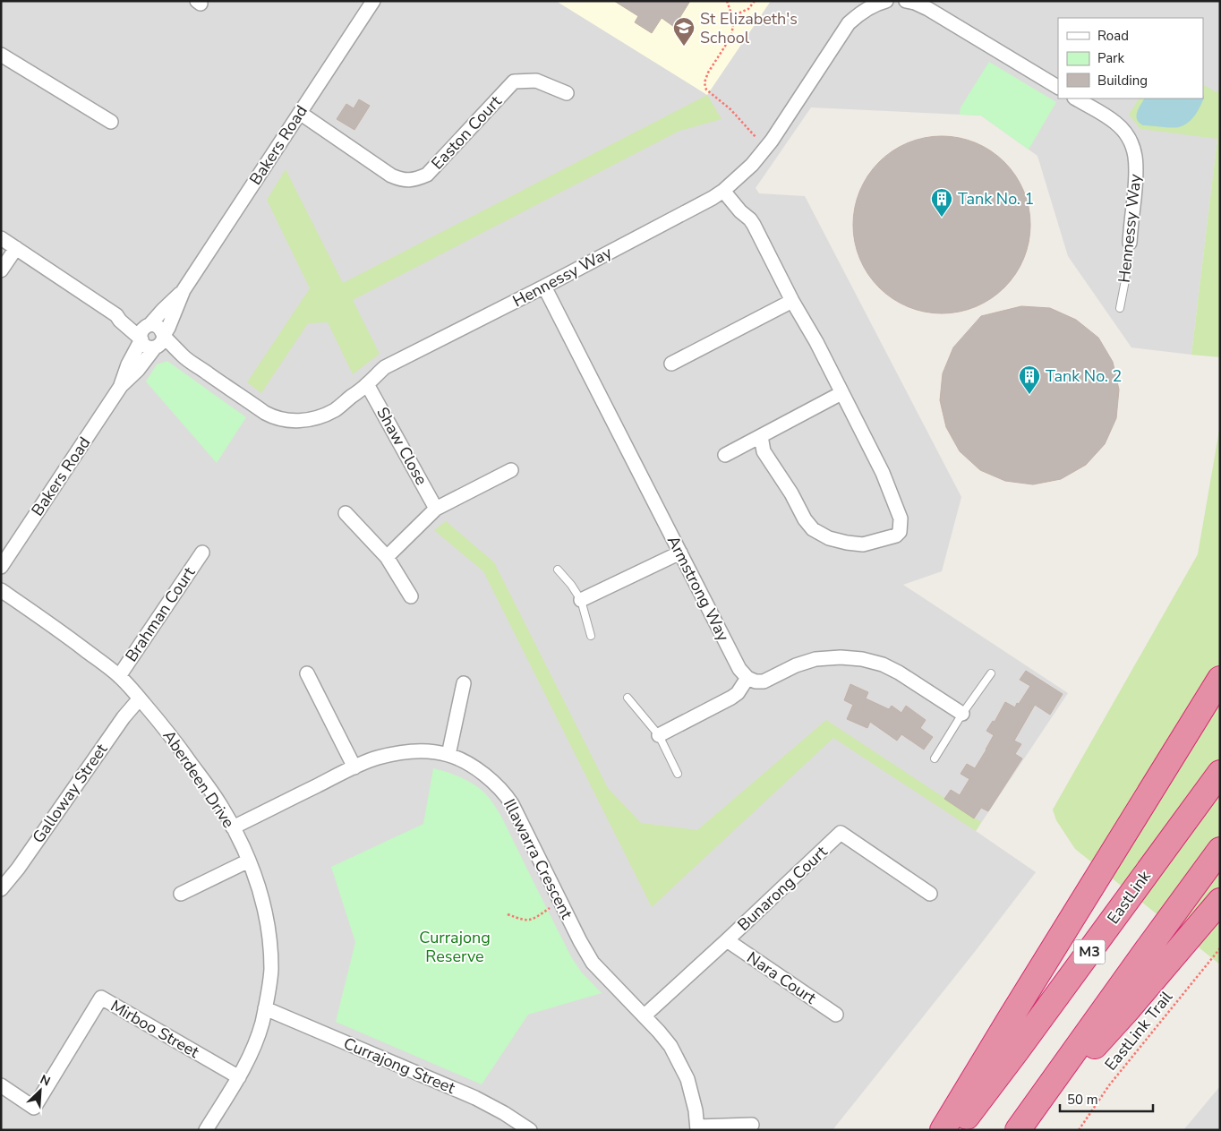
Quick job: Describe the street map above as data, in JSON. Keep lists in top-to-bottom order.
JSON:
{
  "streets": {
    "highway": ["EastLink", "M3"],
    "street": [
      "Easton Court",
      "Bakers Road",
      "Hennessy Way",
      "Shaw Close",
      "Armstrong Way",
      "Brahman Court",
      "Aberdeen Drive",
      "Galloway Street",
      "Illawarra Crescent",
      "Bunarong Court",
      "Nara Court",
      "Mirboo Street",
      "Currajong Street"
    ],
    "path": ["EastLink Trail"]
  },
  "crossings": [
    ["Easton Court", "Bakers Road"],
    ["Bakers Road", "Hennessy Way"],
    ["Hennessy Way", "Shaw Close"],
    ["Hennessy Way", "Armstrong Way"],
    ["Brahman Court", "Aberdeen Drive"],
    ["Aberdeen Drive", "Galloway Street"],
    ["Aberdeen Drive", "Illawarra Crescent"],
    ["Aberdeen Drive", "Mirboo Street"],
    ["Aberdeen Drive", "Currajong Street"],
    ["Illawarra Crescent", "Bunarong Court"],
    ["Bunarong Court", "Nara Court"]
  ],
  "parks": ["Currajong Reserve"],
  "places": {
    "school or university": ["St Elizabeth's School"],
    "building": ["Tank No. 1", "Tank No. 2"]
  },
  "legend": ["Road", "Park", "Building"],
  "scale_bar": "50 m",
  "north": "top right"
}
